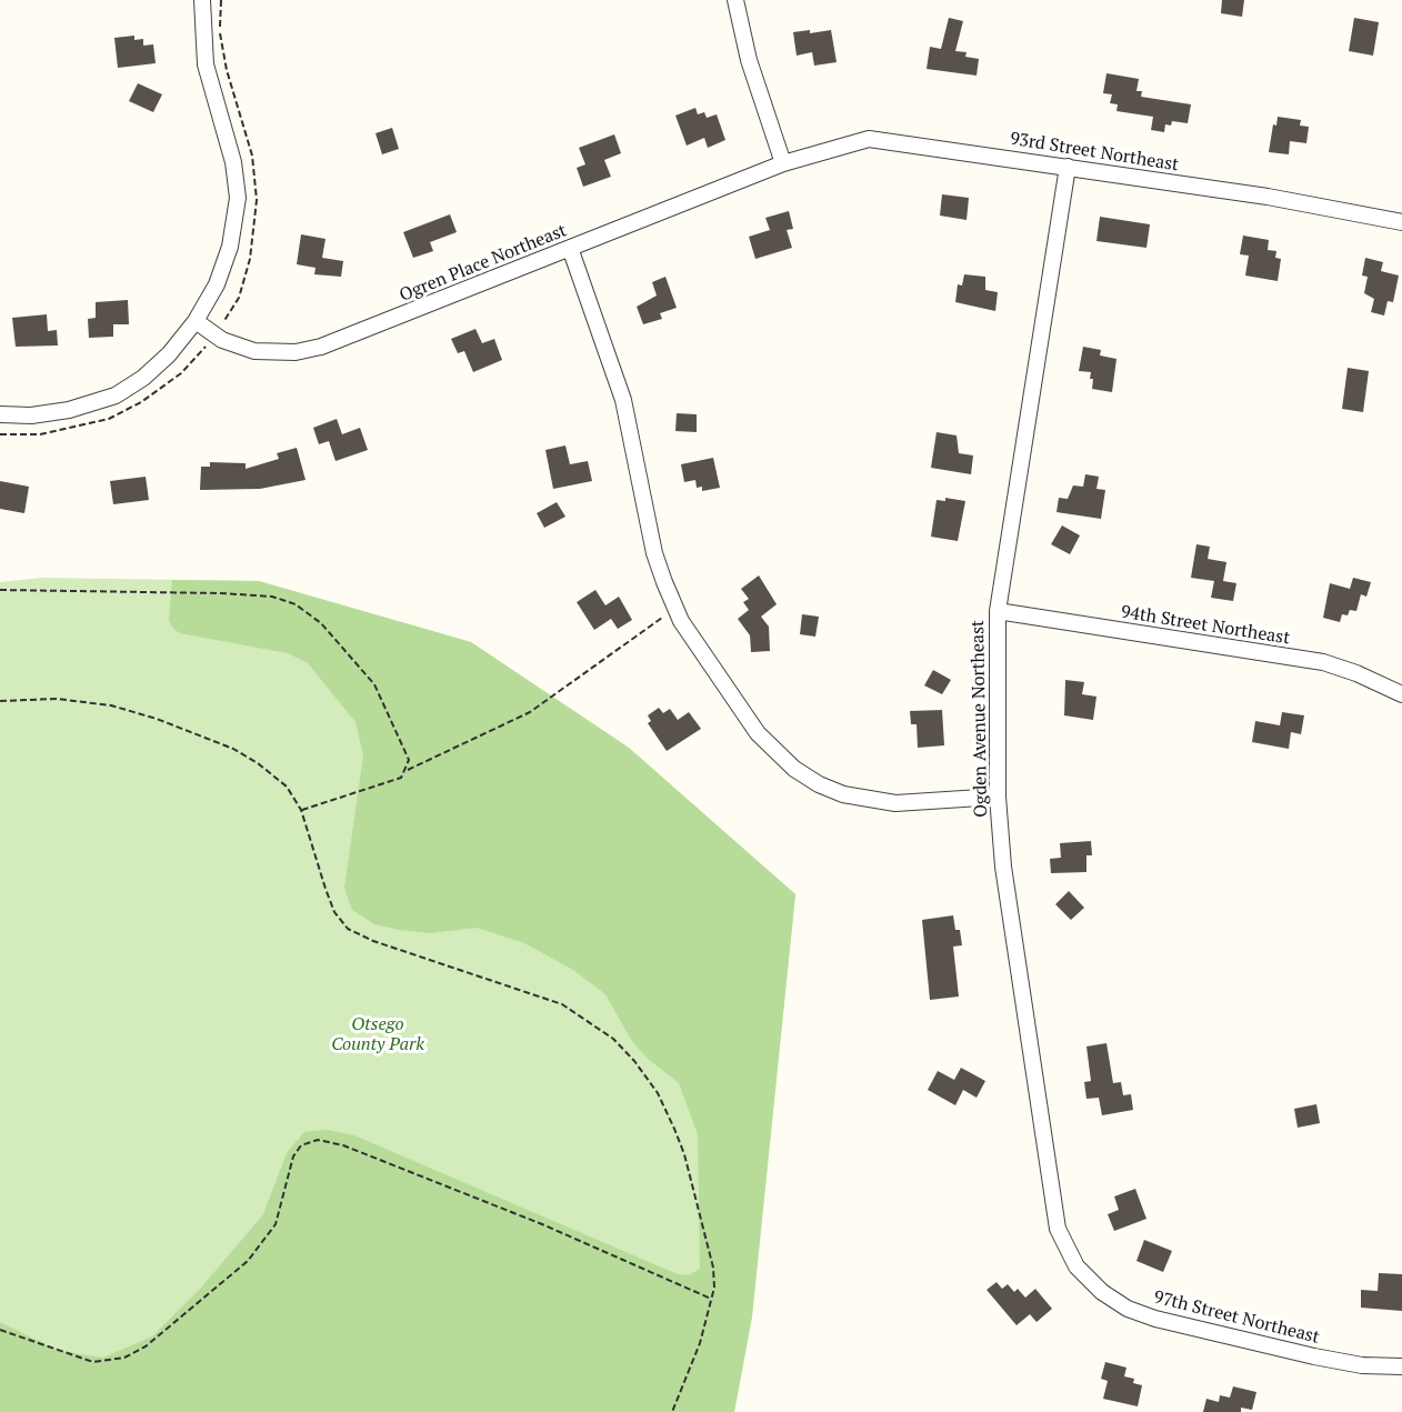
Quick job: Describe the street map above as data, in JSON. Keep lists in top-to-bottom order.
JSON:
{
  "streets": {
    "street": [
      "93rd Street Northeast",
      "Ogren Place Northeast",
      "94th Street Northeast",
      "Ogden Avenue Northeast",
      "97th Street Northeast"
    ]
  },
  "crossings": [
    ["93rd Street Northeast", "Ogren Place Northeast"],
    ["93rd Street Northeast", "Ogden Avenue Northeast"],
    ["94th Street Northeast", "Ogden Avenue Northeast"],
    ["Ogden Avenue Northeast", "97th Street Northeast"]
  ],
  "parks": ["Otsego County Park"]
}
